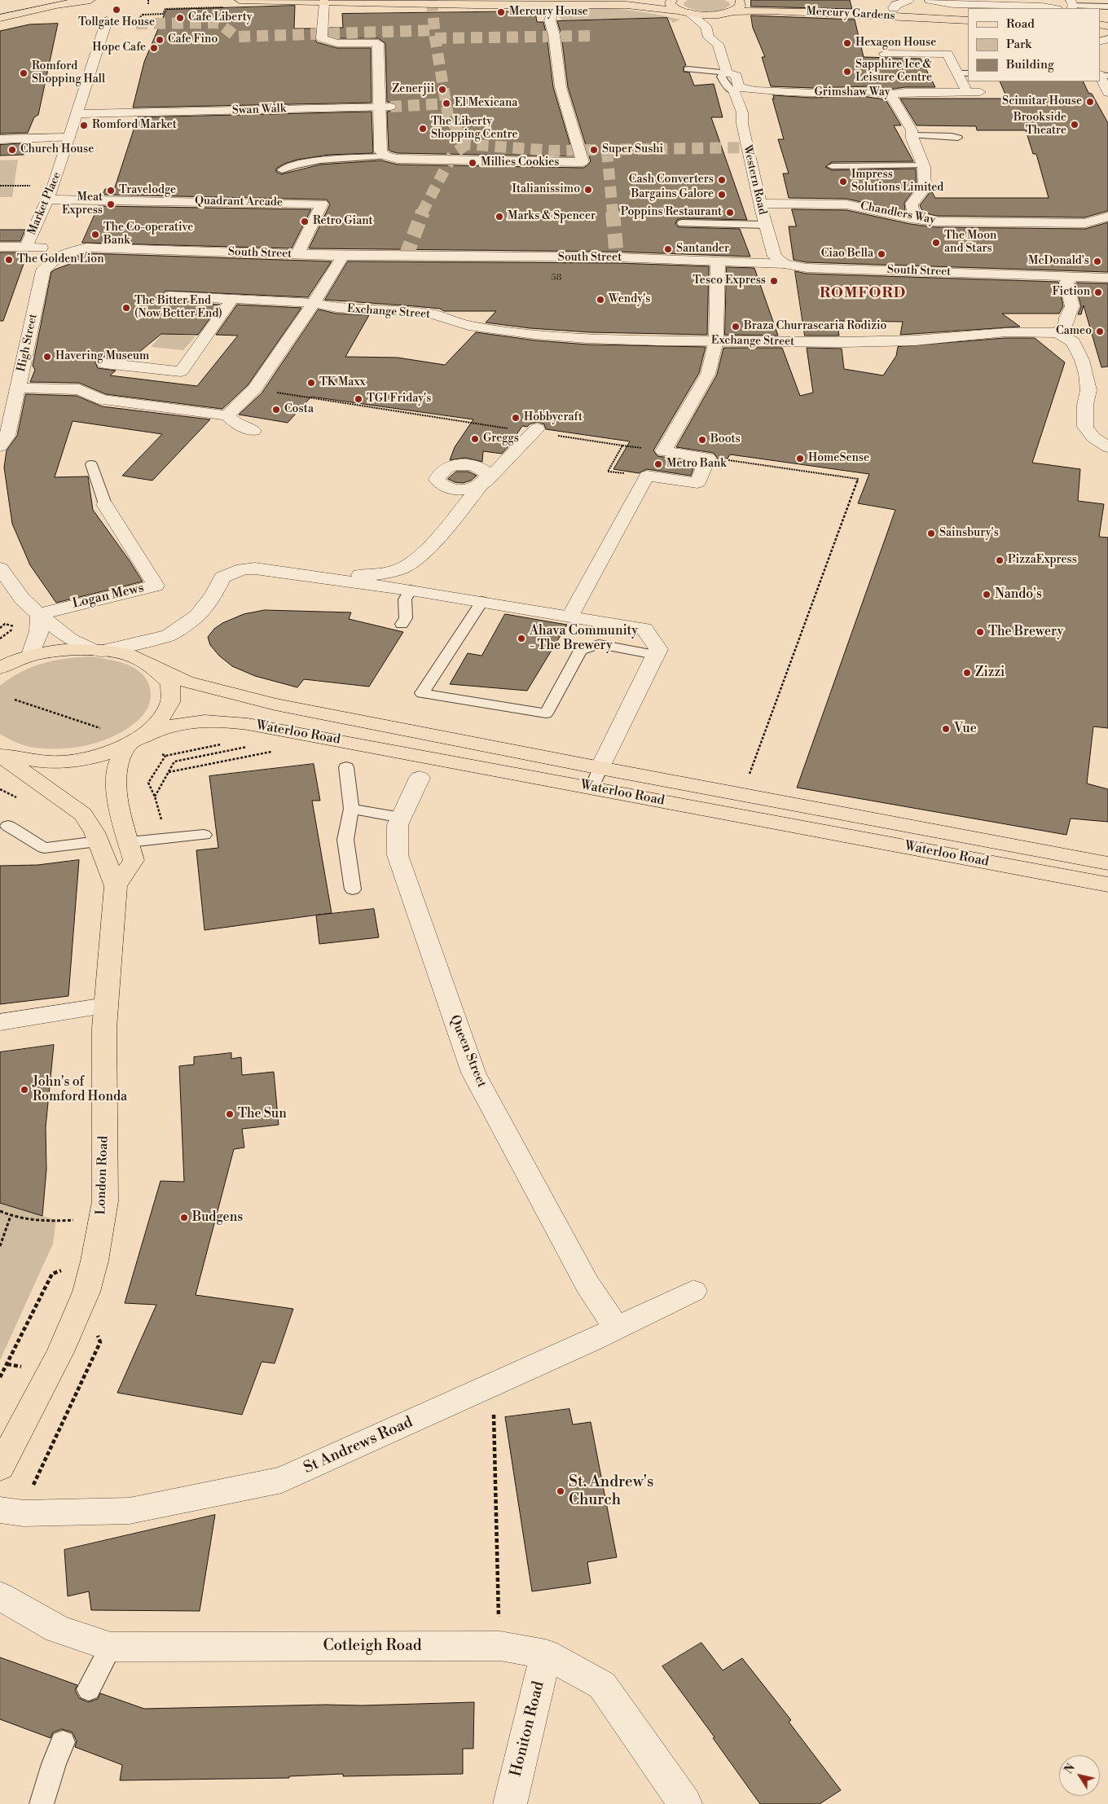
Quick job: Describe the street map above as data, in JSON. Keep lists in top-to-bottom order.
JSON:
{
  "streets": {
    "main road": ["Mercury Gardens", "Waterloo Road", "London Road"],
    "street": [
      "Grimshaw Way",
      "Swan Walk",
      "Western Road",
      "Quadrant Arcade",
      "Market Place",
      "Chandlers Way",
      "South Street",
      "Exchange Street",
      "High Street",
      "Logan Mews",
      "Queen Street",
      "St Andrews Road",
      "Cotleigh Road",
      "Honiton Road"
    ]
  },
  "crossings": [
    ["Mercury Gardens", "Western Road"],
    ["Grimshaw Way", "Western Road"],
    ["Swan Walk", "Market Place"],
    ["Western Road", "Chandlers Way"],
    ["Western Road", "South Street"],
    ["Quadrant Arcade", "Market Place"],
    ["Quadrant Arcade", "South Street"],
    ["South Street", "High Street"],
    ["Waterloo Road", "London Road"],
    ["Queen Street", "St Andrews Road"],
    ["Cotleigh Road", "Honiton Road"]
  ],
  "districts": ["ROMFORD"],
  "places": [
    "Tollgate House",
    "Mercury House",
    "Cafe Liberty",
    "Cafe Fino",
    "Hexagon House",
    "Hope Cafe",
    "Sapphire Ice & Leisure Centre",
    "Romford Shopping Hall",
    "Zenerjii",
    "Scimitar House",
    "El Mexicana",
    "Brookside Theatre",
    "Romford Market",
    "The Liberty Shopping Centre",
    "Church House",
    "Super Sushi",
    "Millies Cookies",
    "Cash Converters",
    "Impress Solutions Limited",
    "Italianissimo",
    "Travelodge",
    "Bargains Galore",
    "Meat Express",
    "Poppins Restaurant",
    "Marks & Spencer",
    "Retro Giant",
    "The Co-operative Bank",
    "The Moon and Stars",
    "Santander",
    "Ciao Bella",
    "The Golden Lion",
    "McDonald's",
    "Tesco Express",
    "Fiction",
    "Wendy's",
    "The Bitter End (Now Better End)",
    "Braza Churrascaria Rodizio",
    "Cameo",
    "Havering Museum",
    "TK Maxx",
    "TGI Friday's",
    "Costa",
    "Hobbycraft",
    "Greggs",
    "Boots",
    "HomeSense",
    "Metro Bank",
    "Sainsbury's",
    "PizzaExpress",
    "Nando's",
    "The Brewery",
    "Ahava Community - The Brewery",
    "Zizzi",
    "Vue",
    "John's of Romford Honda",
    "The Sun",
    "Budgens",
    "St. Andrew's Church"
  ],
  "house_numbers": ["58"],
  "legend": ["Road", "Park", "Building"],
  "north": "top left"
}
